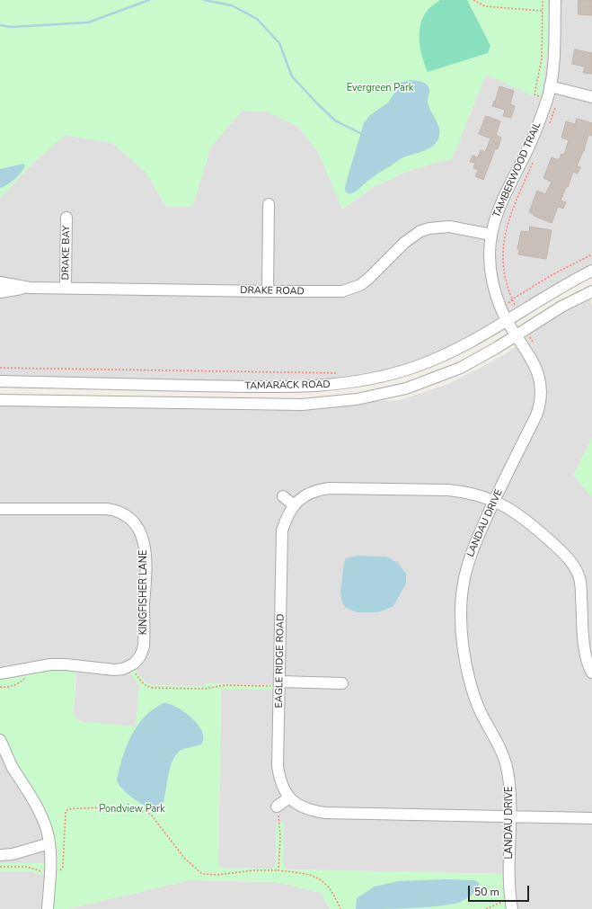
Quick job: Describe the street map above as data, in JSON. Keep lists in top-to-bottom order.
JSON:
{
  "streets": {
    "street": [
      "TAMBERWOOD TRAIL",
      "DRAKE BAY",
      "DRAKE ROAD",
      "TAMARACK ROAD",
      "LANDAU DRIVE",
      "KINGFISHER LANE",
      "EAGLE RIDGE ROAD"
    ]
  },
  "crossings": [
    ["TAMBERWOOD TRAIL", "DRAKE ROAD"],
    ["TAMBERWOOD TRAIL", "TAMARACK ROAD"],
    ["TAMBERWOOD TRAIL", "LANDAU DRIVE"],
    ["DRAKE BAY", "DRAKE ROAD"],
    ["TAMARACK ROAD", "LANDAU DRIVE"],
    ["LANDAU DRIVE", "EAGLE RIDGE ROAD"]
  ],
  "parks": ["Evergreen Park", "Pondview Park"],
  "scale_bar": "50 m"
}
